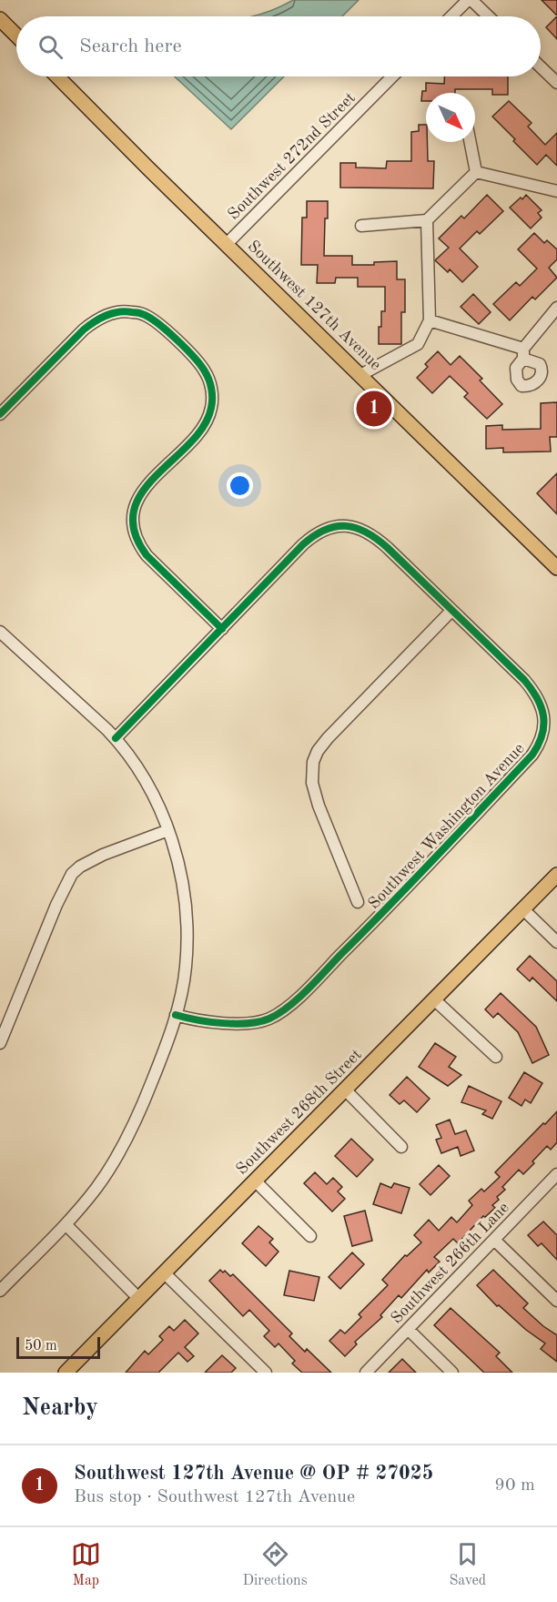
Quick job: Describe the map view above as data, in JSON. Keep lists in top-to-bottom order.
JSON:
{
  "streets": {
    "main road": ["Southwest 127th Avenue", "Southwest 268th Street"],
    "street": ["Southwest 272nd Street", "Southwest Washington Avenue", "Southwest 266th Lane"]
  },
  "crossings": [
    ["Southwest 272nd Street", "Southwest 127th Avenue"]
  ],
  "scale_bar": "50 m",
  "north": "bottom right",
  "page": {
    "search": "Search here",
    "pins": "1",
    "scale": "50 m",
    "heading": "Nearby",
    "list": [
      {
        "mark": "1",
        "name": "Southwest 127th Avenue @ OP # 27025",
        "note": "Bus stop · Southwest 127th Avenue",
        "value": "90 m"
      }
    ],
    "nav": ["Map", "Directions", "Saved"]
  }
}
